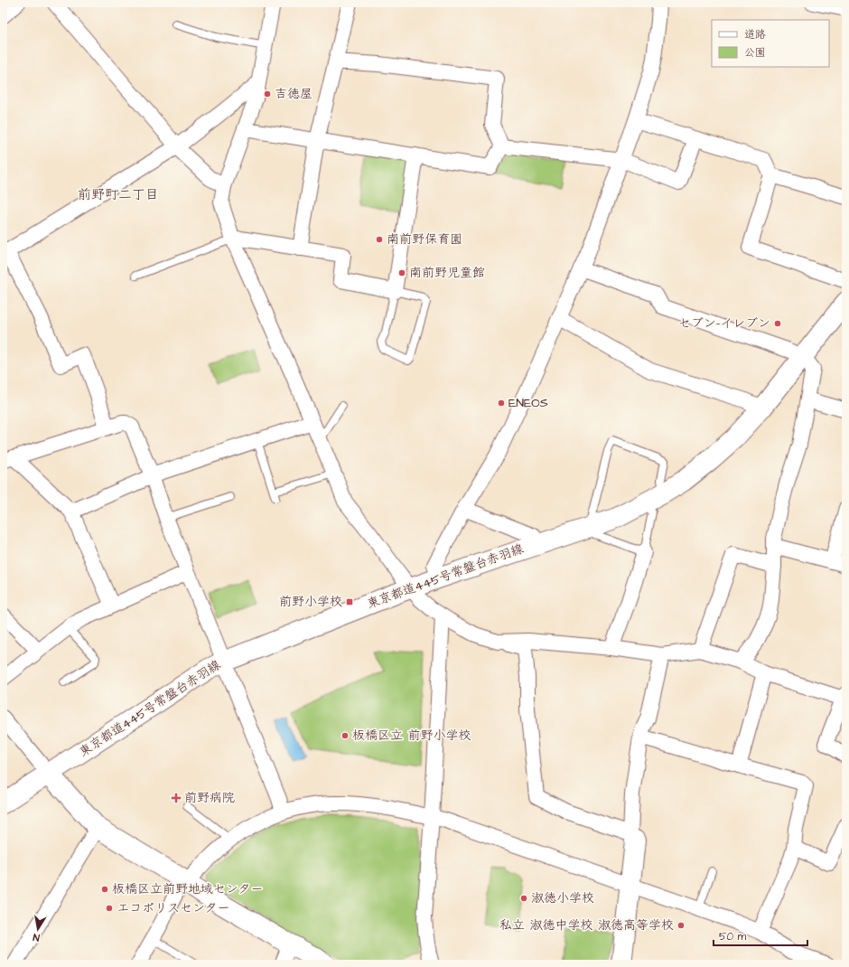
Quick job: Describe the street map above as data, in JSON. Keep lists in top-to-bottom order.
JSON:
{
  "streets": {
    "main road": ["東京都道445号常盤台赤羽線"]
  },
  "districts": ["前野町二丁目"],
  "places": {
    "other": [
      "吉徳屋",
      "南前野保育園",
      "南前野児童館",
      "セブン-イレブン",
      "ENEOS",
      "板橋区立 前野小学校",
      "板橋区立前野地域センター",
      "淑徳小学校",
      "エコポリスセンター",
      "私立 淑徳中学校 淑徳高等学校"
    ],
    "transit": ["前野小学校"],
    "health": ["前野病院"]
  },
  "legend": ["道路", "公園"],
  "scale_bar": "50 m",
  "north": "bottom"
}
